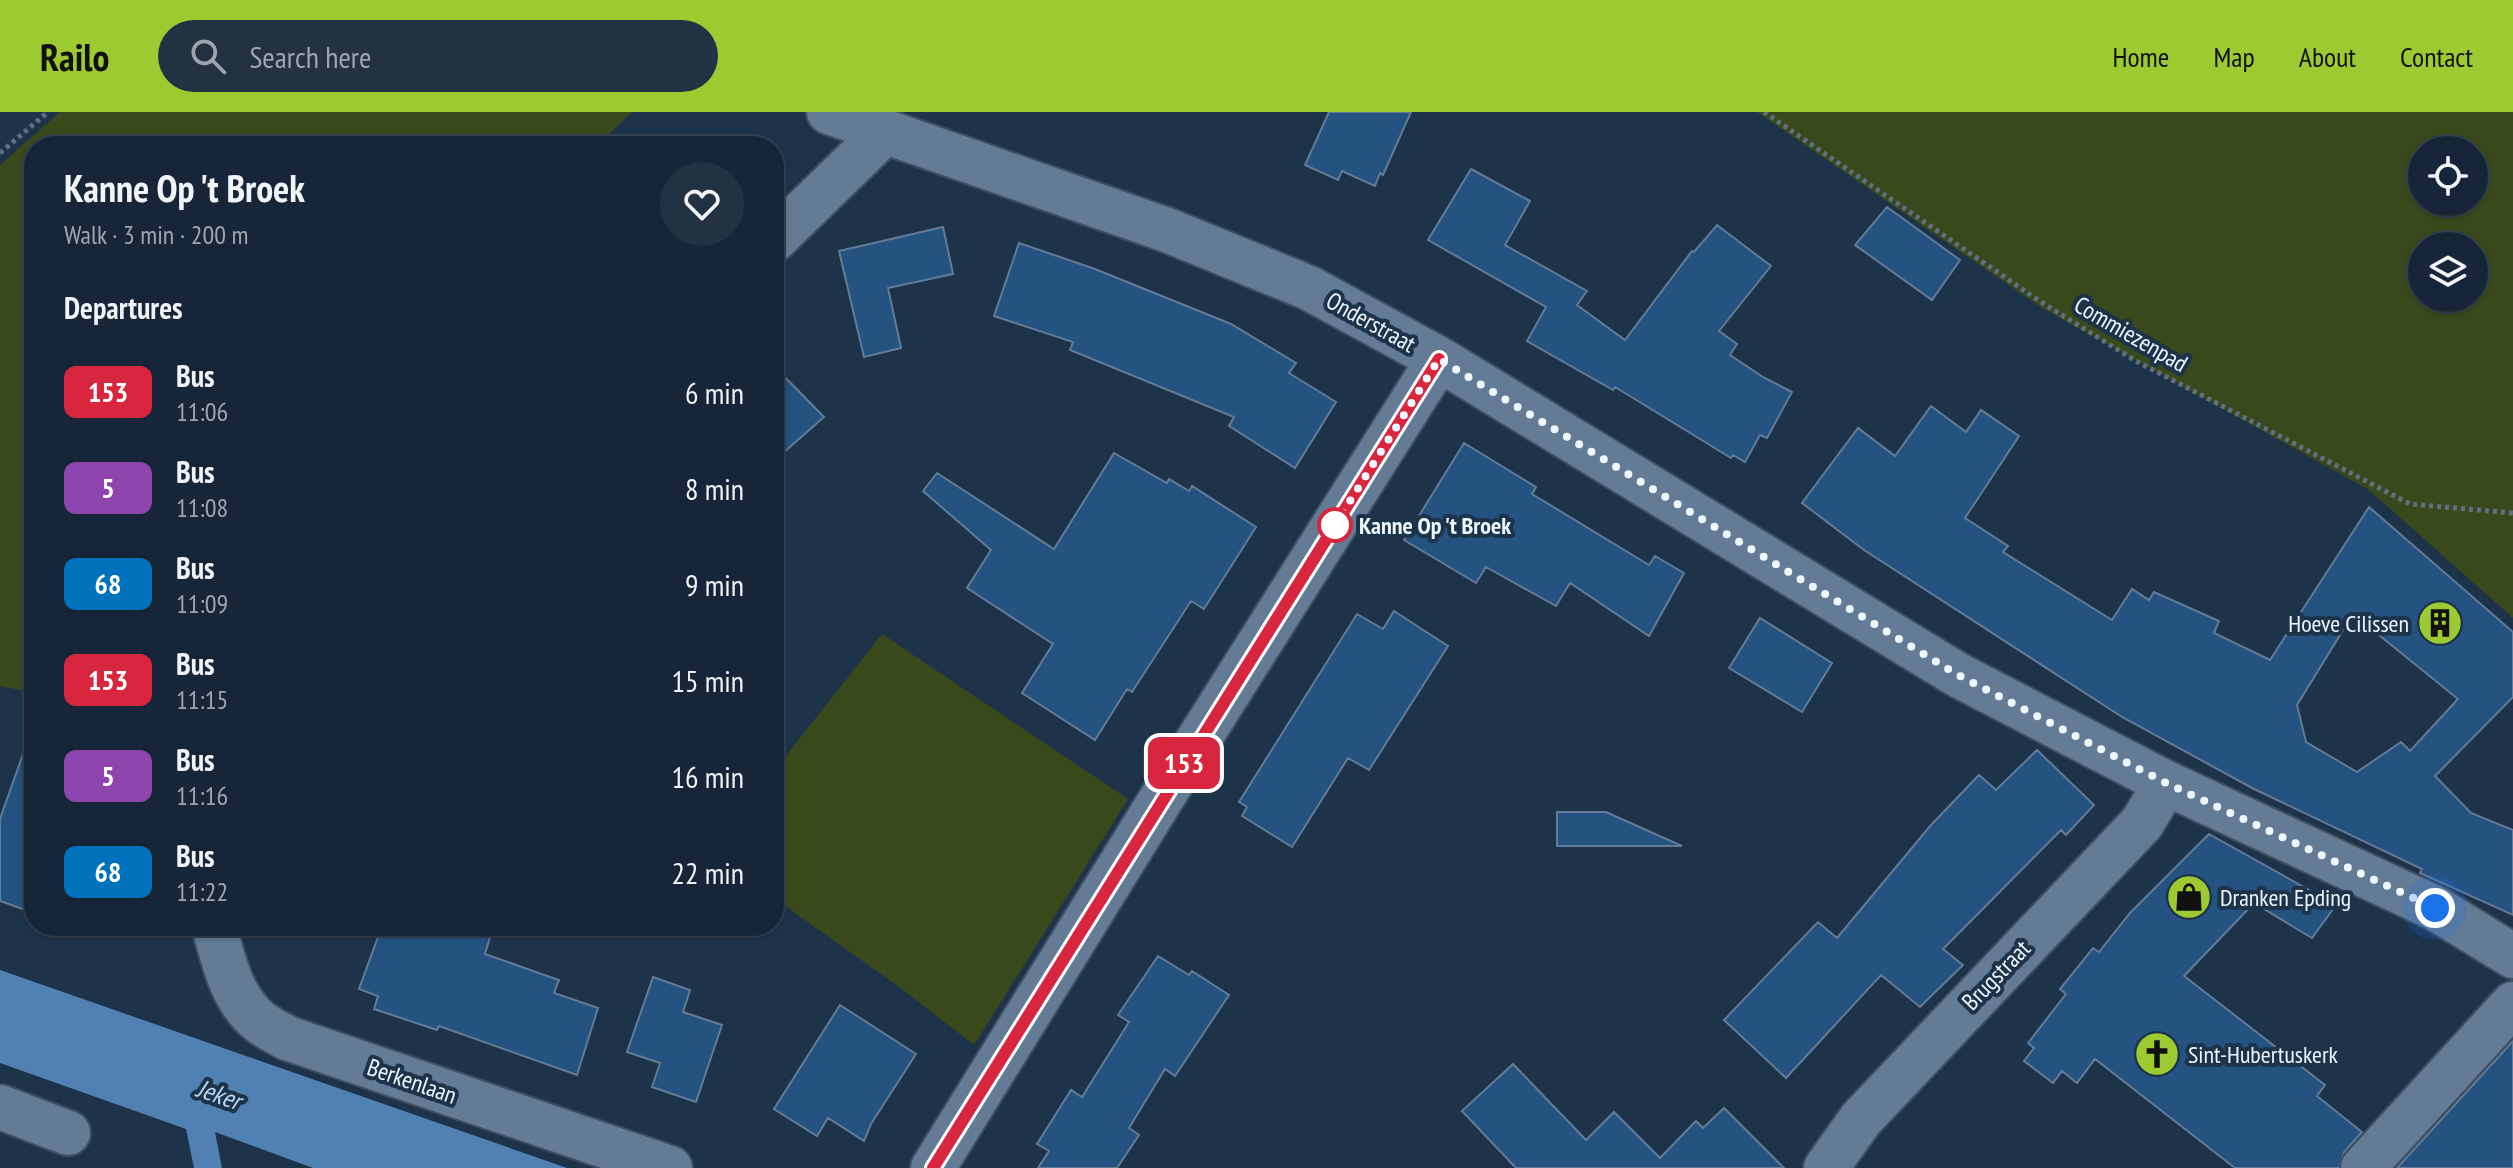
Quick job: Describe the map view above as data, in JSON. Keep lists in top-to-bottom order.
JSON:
{
  "streets": {
    "street": ["Onderstraat", "Brugstraat", "Berkenlaan"],
    "path": ["Commiezenpad"]
  },
  "crossings": [
    ["Onderstraat", "Brugstraat"]
  ],
  "water": ["Jeker"],
  "places": {
    "other": ["Kanne Op 't Broek"],
    "building": ["Hoeve Cilissen"],
    "shop": ["Dranken Epding"],
    "church": ["Sint-Hubertuskerk"]
  },
  "lines": ["bus line 153"],
  "page": {
    "header": "Railo",
    "search": "Search here",
    "nav": [
      "Home",
      "Map",
      "About",
      "Contact"
    ],
    "on_map": "153",
    "heading": [
      ["Kanne Op 't Broek", "Walk · 3 min · 200 m"],
      "Departures"
    ],
    "list": [
      {
        "mark": "153",
        "name": "Bus",
        "note": "11:06",
        "value": "6 min"
      },
      {
        "mark": "5",
        "name": "Bus",
        "note": "11:08",
        "value": "8 min"
      },
      {
        "mark": "68",
        "name": "Bus",
        "note": "11:09",
        "value": "9 min"
      },
      {
        "mark": "153",
        "name": "Bus",
        "note": "11:15",
        "value": "15 min"
      },
      {
        "mark": "5",
        "name": "Bus",
        "note": "11:16",
        "value": "16 min"
      },
      {
        "mark": "68",
        "name": "Bus",
        "note": "11:22",
        "value": "22 min"
      }
    ]
  }
}
